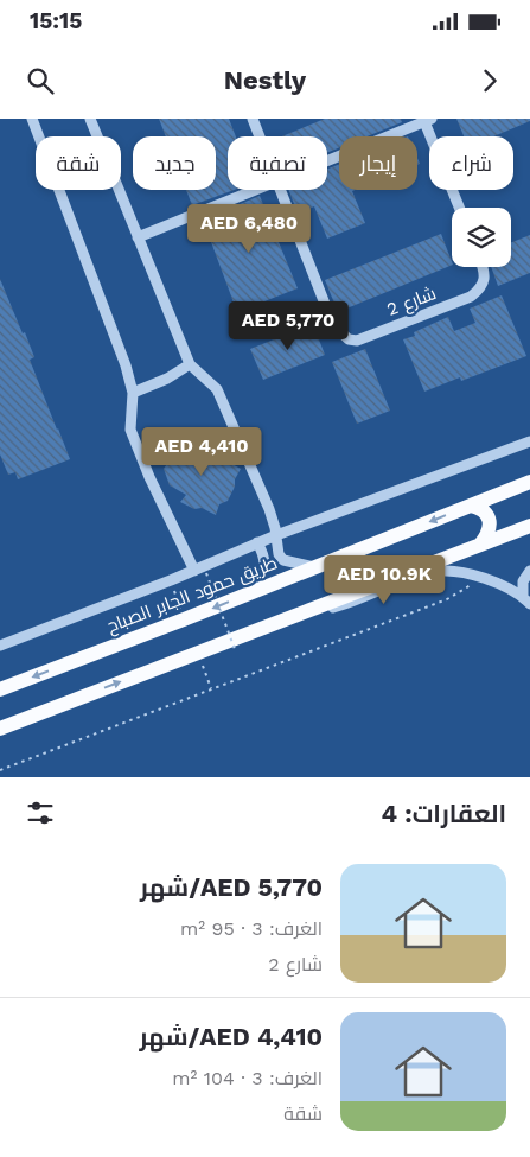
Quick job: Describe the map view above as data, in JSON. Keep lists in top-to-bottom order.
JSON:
{
  "streets": {
    "main road": ["طريق حمود الجابر الصباح"],
    "street": ["شارع 2"]
  },
  "page": {
    "status": "15:15",
    "header": "Nestly",
    "chip": [
      "شراء",
      "إيجار",
      "تصفية",
      "جديد",
      "شقة"
    ],
    "price": [
      "AED 6,480",
      "AED 5,770",
      "AED 4,410",
      "AED 10.9K"
    ],
    "heading": "العقارات: 4",
    "list": [
      {
        "name": "AED 5,770/شهر",
        "note": "الغرف: 3 · 95 m² · شارع 2"
      },
      {
        "name": "AED 4,410/شهر",
        "note": "الغرف: 3 · 104 m² · شقة"
      }
    ]
  }
}
